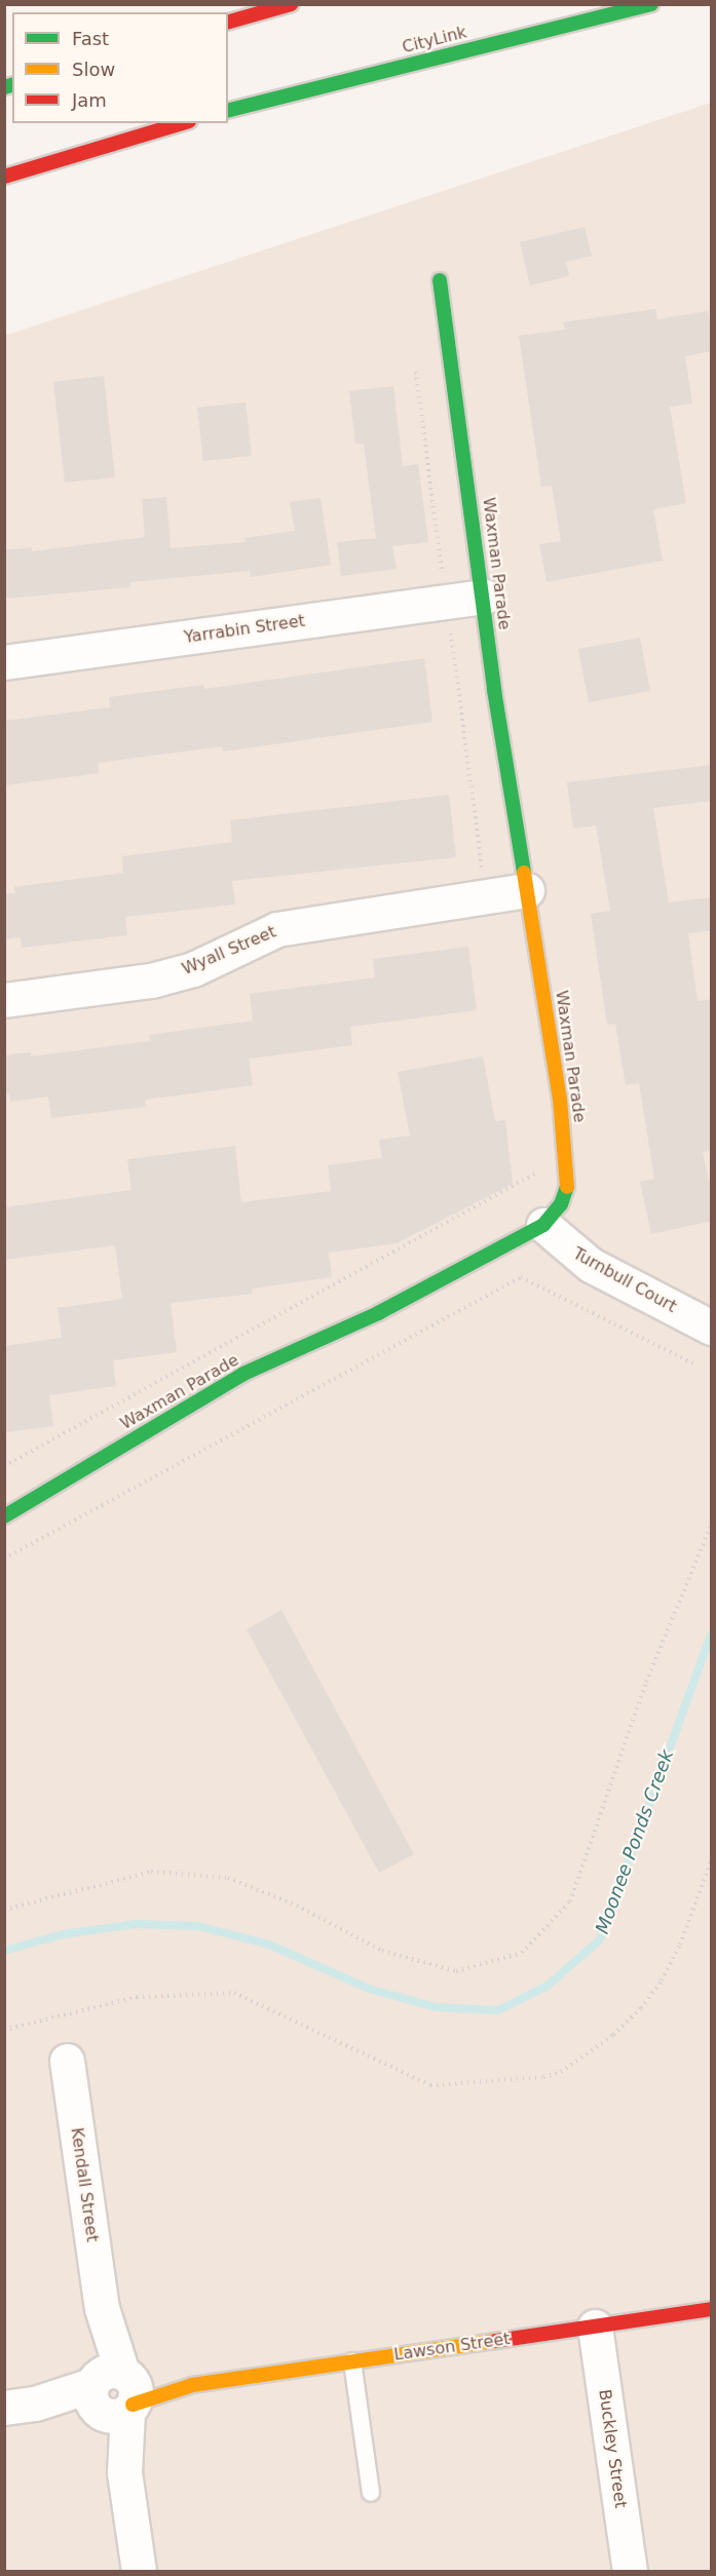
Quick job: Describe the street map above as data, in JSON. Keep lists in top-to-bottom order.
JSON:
{
  "streets": {
    "main road": ["CityLink", "Waxman Parade", "Lawson Street"],
    "street": [
      "Yarrabin Street",
      "Wyall Street",
      "Turnbull Court",
      "Kendall Street",
      "Buckley Street"
    ]
  },
  "crossings": [
    ["Waxman Parade", "Yarrabin Street"],
    ["Waxman Parade", "Wyall Street"],
    ["Waxman Parade", "Turnbull Court"],
    ["Kendall Street", "Lawson Street"],
    ["Lawson Street", "Buckley Street"]
  ],
  "water": ["Moonee Ponds Creek"],
  "legend": ["Fast", "Slow", "Jam"]
}
